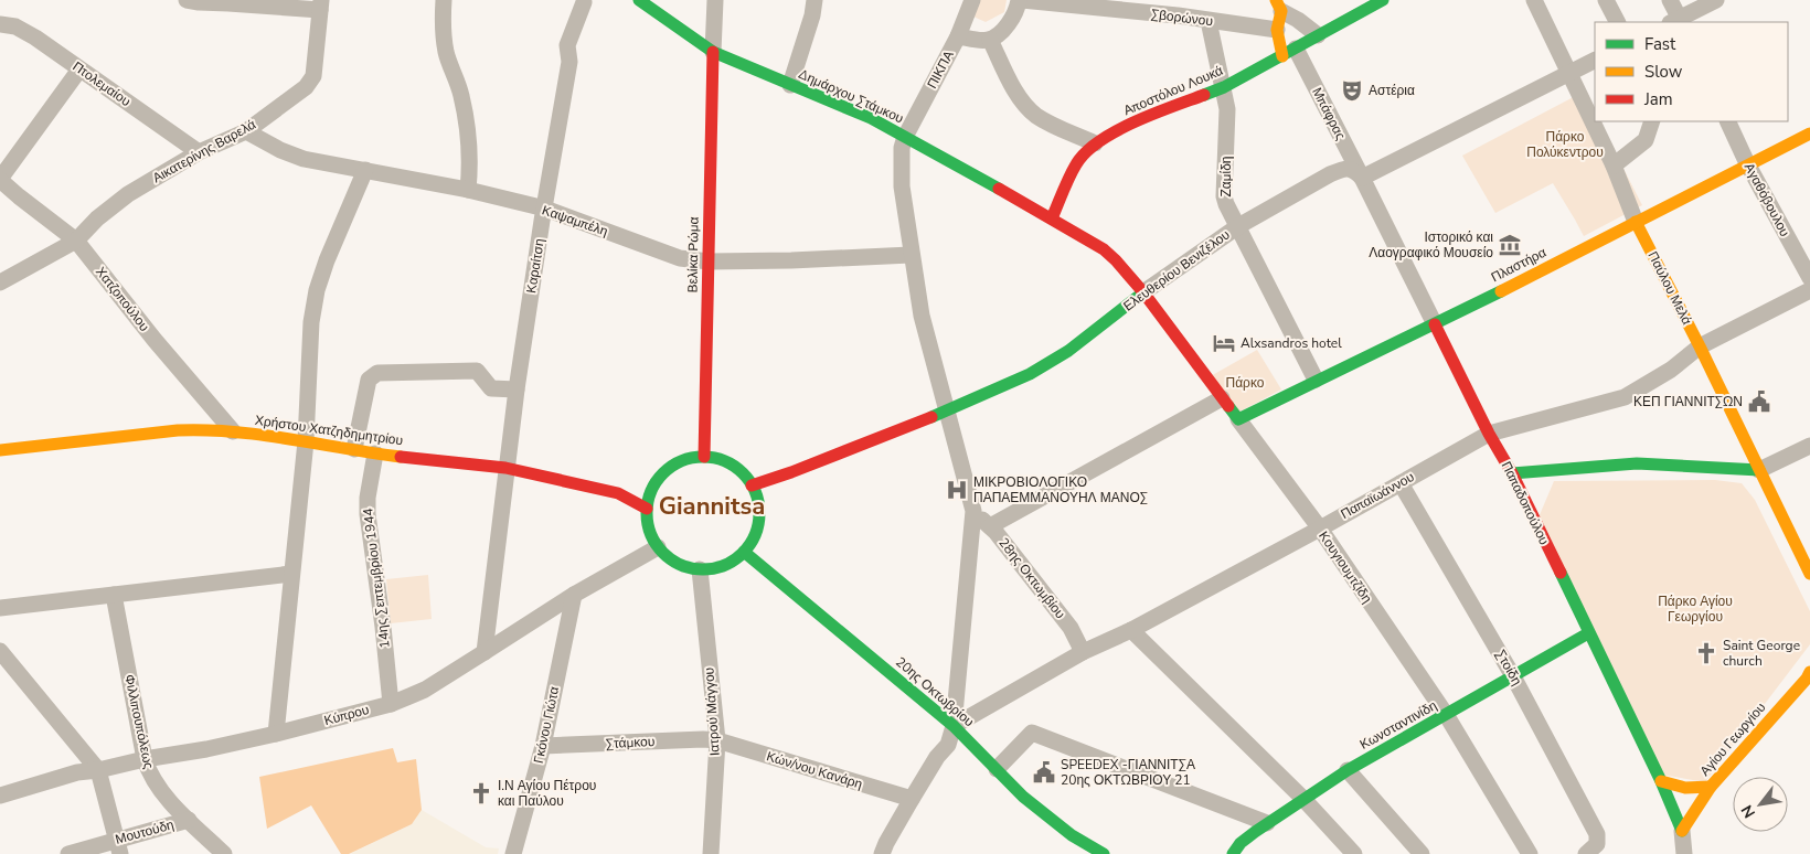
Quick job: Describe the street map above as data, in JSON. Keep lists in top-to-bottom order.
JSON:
{
  "streets": {
    "main road": [
      "Αποστόλου Λουκά",
      "Δημάρχου Στάμκου",
      "Βελίκα Ρώμα",
      "Πλαστήρα",
      "Ελευθερίου Βενιζέλου",
      "Παύλου Μελά",
      "Χρήστου Χατζηδημητρίου",
      "Παπαδοπούλου",
      "Κουγιουμτζίδη",
      "20ης Οκτωβρίου",
      "Κωνσταντινίδη",
      "Αγίου Γεωργίου"
    ],
    "street": [
      "Σβορώνου",
      "ΠΙΚΠΑ",
      "Πτολεμαίου",
      "Μπάφρας",
      "Αικατερίνης Βαρελά",
      "Ζαμίδη",
      "Αγαθόβουλου",
      "Καψαμπέλη",
      "Καραίτση",
      "Χατζοπούλου",
      "Παπαϊωάννου",
      "14ης Σεπτεμβρίου 1944",
      "28ης Οκτωμβίου",
      "Στοίδη",
      "Ιατρού Μάγγου",
      "Κύπρου",
      "Φιλλιπουπόλεως",
      "Γκόνου Γιώτα",
      "Στάμκου",
      "Κών/νου Κανάρη",
      "Μουτούδη"
    ]
  },
  "crossings": [
    ["Σβορώνου", "Ζαμίδη"],
    ["ΠΙΚΠΑ", "Δημάρχου Στάμκου"],
    ["ΠΙΚΠΑ", "Καψαμπέλη"],
    ["ΠΙΚΠΑ", "Ελευθερίου Βενιζέλου"],
    ["ΠΙΚΠΑ", "28ης Οκτωμβίου"],
    ["Πτολεμαίου", "Αικατερίνης Βαρελά"],
    ["Αποστόλου Λουκά", "Δημάρχου Στάμκου"],
    ["Αποστόλου Λουκά", "Μπάφρας"],
    ["Αποστόλου Λουκά", "Ζαμίδη"],
    ["Δημάρχου Στάμκου", "Βελίκα Ρώμα"],
    ["Δημάρχου Στάμκου", "Ελευθερίου Βενιζέλου"],
    ["Δημάρχου Στάμκου", "Κουγιουμτζίδη"],
    ["Μπάφρας", "Ελευθερίου Βενιζέλου"],
    ["Μπάφρας", "Παπαδοπούλου"],
    ["Αικατερίνης Βαρελά", "Καψαμπέλη"],
    ["Αικατερίνης Βαρελά", "Χατζοπούλου"],
    ["Ζαμίδη", "Πλαστήρα"],
    ["Ζαμίδη", "Ελευθερίου Βενιζέλου"],
    ["Αγαθόβουλου", "Πλαστήρα"],
    ["Καψαμπέλη", "Βελίκα Ρώμα"],
    ["Καψαμπέλη", "Καραίτση"],
    ["Βελίκα Ρώμα", "Ελευθερίου Βενιζέλου"],
    ["Βελίκα Ρώμα", "Χρήστου Χατζηδημητρίου"],
    ["Βελίκα Ρώμα", "20ης Οκτωβρίου"],
    ["Βελίκα Ρώμα", "Ιατρού Μάγγου"],
    ["Βελίκα Ρώμα", "Κύπρου"],
    ["Πλαστήρα", "Παύλου Μελά"],
    ["Πλαστήρα", "Παπαδοπούλου"],
    ["Πλαστήρα", "Κουγιουμτζίδη"],
    ["Καραίτση", "Χρήστου Χατζηδημητρίου"],
    ["Καραίτση", "Κύπρου"],
    ["Ελευθερίου Βενιζέλου", "Χρήστου Χατζηδημητρίου"],
    ["Ελευθερίου Βενιζέλου", "Παπαδοπούλου"],
    ["Ελευθερίου Βενιζέλου", "Κουγιουμτζίδη"],
    ["Ελευθερίου Βενιζέλου", "20ης Οκτωβρίου"],
    ["Ελευθερίου Βενιζέλου", "Ιατρού Μάγγου"],
    ["Ελευθερίου Βενιζέλου", "Κύπρου"],
    ["Παύλου Μελά", "Παπαϊωάννου"],
    ["Χατζοπούλου", "Χρήστου Χατζηδημητρίου"],
    ["Χρήστου Χατζηδημητρίου", "14ης Σεπτεμβρίου 1944"],
    ["Χρήστου Χατζηδημητρίου", "20ης Οκτωβρίου"],
    ["Χρήστου Χατζηδημητρίου", "Ιατρού Μάγγου"],
    ["Χρήστου Χατζηδημητρίου", "Κύπρου"],
    ["Παπαϊωάννου", "Παπαδοπούλου"],
    ["Παπαϊωάννου", "Κουγιουμτζίδη"],
    ["Παπαϊωάννου", "28ης Οκτωμβίου"],
    ["Παπαϊωάννου", "Στοίδη"],
    ["Παπαϊωάννου", "20ης Οκτωβρίου"],
    ["Παπαδοπούλου", "Κωνσταντινίδη"],
    ["Παπαδοπούλου", "Αγίου Γεωργίου"],
    ["Κουγιουμτζίδη", "Κωνσταντινίδη"],
    ["14ης Σεπτεμβρίου 1944", "Κύπρου"],
    ["Στοίδη", "Κωνσταντινίδη"],
    ["20ης Οκτωβρίου", "Ιατρού Μάγγου"],
    ["20ης Οκτωβρίου", "Κύπρου"],
    ["Ιατρού Μάγγου", "Κύπρου"],
    ["Ιατρού Μάγγου", "Στάμκου"],
    ["Ιατρού Μάγγου", "Κών/νου Κανάρη"],
    ["Κύπρου", "Φιλλιπουπόλεως"],
    ["Κύπρου", "Γκόνου Γιώτα"],
    ["Φιλλιπουπόλεως", "Μουτούδη"],
    ["Γκόνου Γιώτα", "Στάμκου"],
    ["Στάμκου", "Κών/νου Κανάρη"]
  ],
  "districts": ["Giannitsa"],
  "parks": ["Πάρκο Πολύκεντρου", "Πάρκο", "Πάρκο Αγίου Γεωργίου"],
  "places": {
    "theatre": ["Αστέρια"],
    "museum": ["Ιστορικό και Λαογραφικό Μουσείο"],
    "hotel": ["Alxsandros hotel"],
    "public building": ["ΚΕΠ ΓΙΑΝΝΙΤΣΩΝ", "SPEEDEX -ΓΙΑΝΝΙΤΣΑ 20ης ΟΚΤΩΒΡΙΟΥ 21"],
    "hospital": ["ΜΙΚΡΟΒΙΟΛΟΓΙΚΟ ΠΑΠΑΕΜΜΑΝΟΥΗΛ ΜΑΝΟΣ"],
    "church": ["Saint George church", "Ι.Ν Αγίου Πέτρου και Παύλου"]
  },
  "legend": ["Fast", "Slow", "Jam"],
  "north": "bottom left"
}
